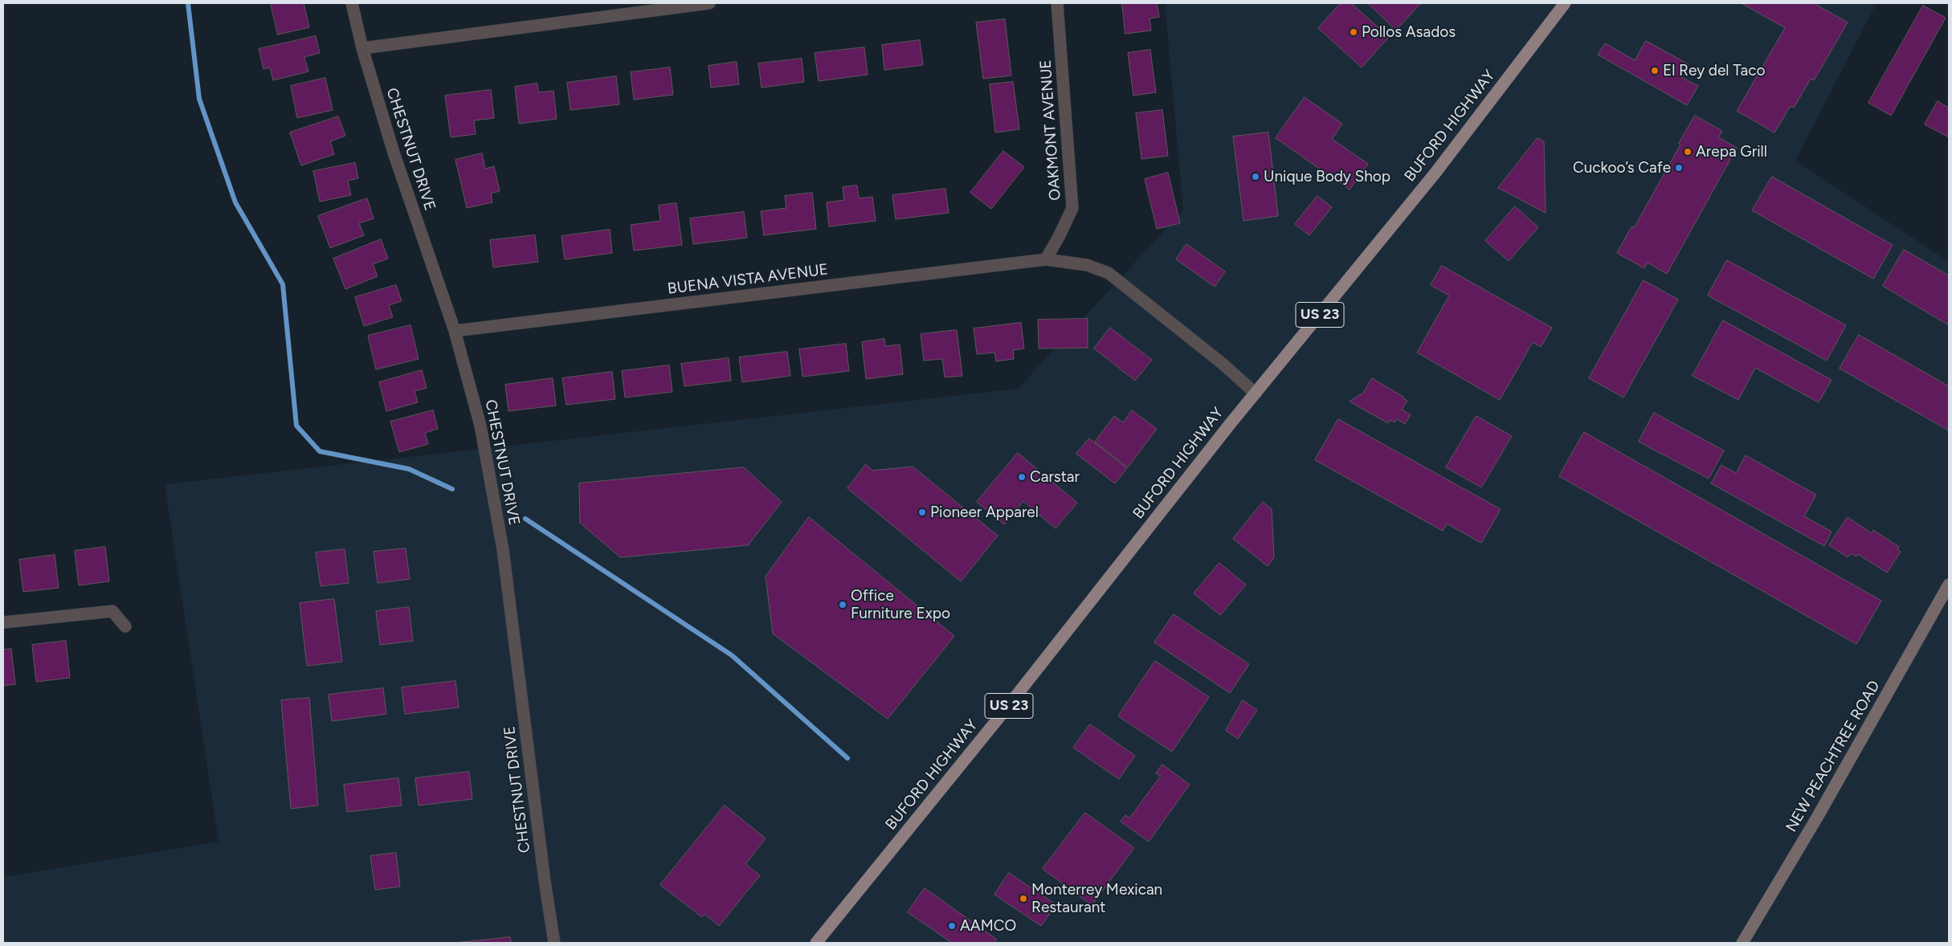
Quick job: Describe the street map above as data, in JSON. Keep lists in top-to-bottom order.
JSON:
{
  "streets": {
    "main road": ["BUFORD HIGHWAY", "US 23"],
    "street": [
      "OAKMONT AVENUE",
      "CHESTNUT DRIVE",
      "BUENA VISTA AVENUE",
      "NEW PEACHTREE ROAD"
    ]
  },
  "crossings": [
    ["OAKMONT AVENUE", "BUENA VISTA AVENUE"],
    ["CHESTNUT DRIVE", "BUENA VISTA AVENUE"]
  ],
  "places": [
    "Pollos Asados",
    "El Rey del Taco",
    "Arepa Grill",
    "Cuckoo’s Cafe",
    "Unique Body Shop",
    "Carstar",
    "Pioneer Apparel",
    "Office Furniture Expo",
    "Monterrey Mexican Restaurant",
    "AAMCO"
  ]
}
